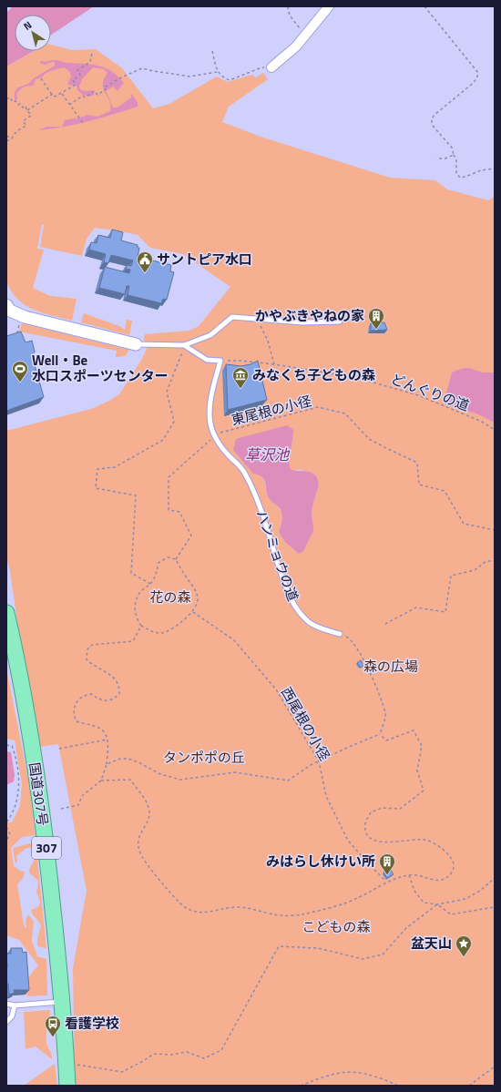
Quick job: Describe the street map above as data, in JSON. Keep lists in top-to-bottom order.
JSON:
{
  "streets": {
    "highway": ["国道307号", "307"],
    "lane": ["ハンミョウの道"],
    "path": ["どんぐりの道", "東尾根の小径", "西尾根の小径"]
  },
  "crossings": [
    ["どんぐりの道", "ハンミョウの道"],
    ["東尾根の小径", "ハンミョウの道"]
  ],
  "water": ["草沢池"],
  "parks": [
    "花の森",
    "森の広場",
    "タンポポの丘",
    "こどもの森"
  ],
  "places": {
    "public building": ["サントピア水口"],
    "building": ["かやぶきやねの家", "みはらし休けい所"],
    "sports": ["Well・Be 水口スポーツセンター"],
    "museum": ["みなくち子どもの森"],
    "place": ["盆天山"],
    "bus stop": ["看護学校"]
  },
  "north": "top left"
}
